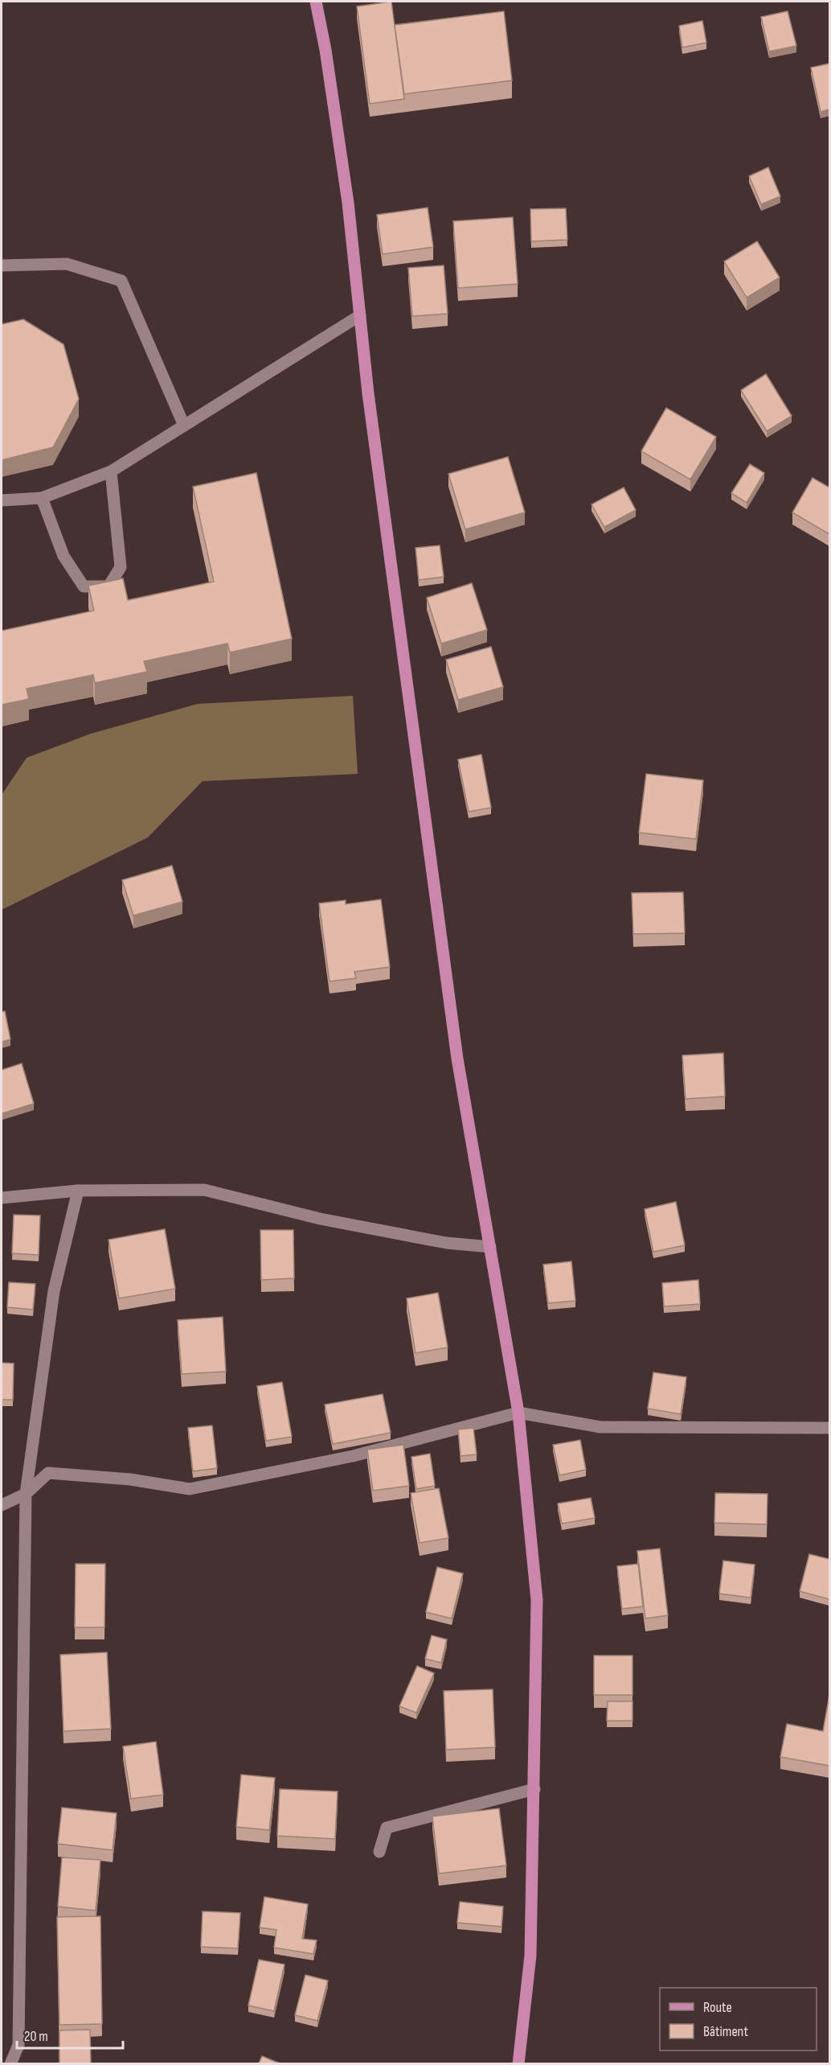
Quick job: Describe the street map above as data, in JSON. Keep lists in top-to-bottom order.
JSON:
{
  "legend": ["Route", "Bâtiment"],
  "scale_bar": "20 m"
}
